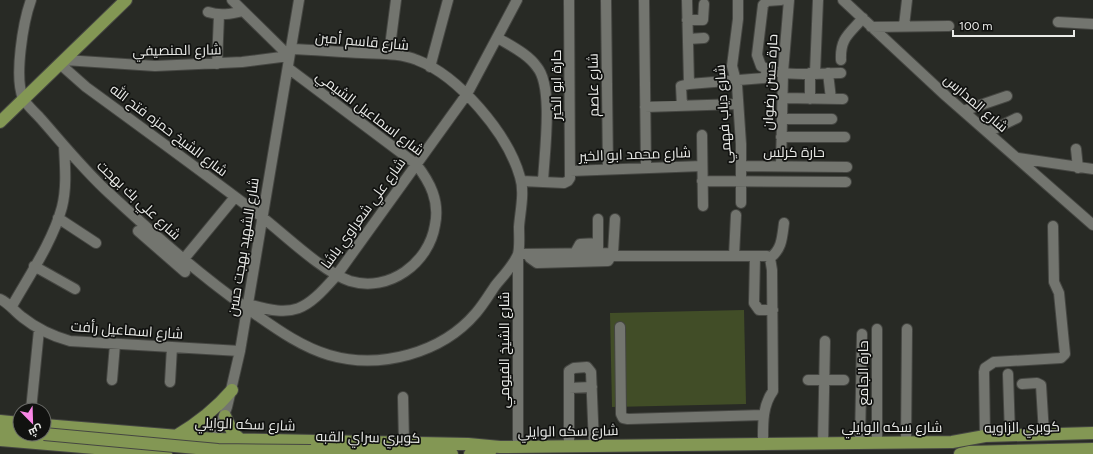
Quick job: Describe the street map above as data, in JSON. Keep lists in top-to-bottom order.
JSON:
{
  "streets": {
    "main road": ["شارع سكه الوايلي", "كوبري الزاويه", "كوبري سراي القبه"],
    "street": [
      "شارع قاسم أمين",
      "شارع المنصيفي",
      "حارة حسن رضوان",
      "حارة ابو الخير",
      "شارع عاصم",
      "شارع المدارس",
      "شارع اسماعيل الشيمي",
      "شارع دياب فهمي",
      "شارع الشيخ حمزه فتح الله",
      "حارة كرلس",
      "شارع محمد ابو الخير",
      "شارع علي بك بهجت",
      "شارع علي شعراوي باشا",
      "شارع الشهيد بهجت حسن",
      "شارع اسماعيل رأفت",
      "شارع الشيخ الفيومي",
      "حارة الجامع"
    ]
  },
  "crossings": [
    ["شارع قاسم أمين", "شارع المنصيفي"],
    ["شارع قاسم أمين", "شارع علي شعراوي باشا"],
    ["شارع قاسم أمين", "شارع الشهيد بهجت حسن"],
    ["شارع قاسم أمين", "شارع الشيخ الفيومي"],
    ["شارع المنصيفي", "شارع الشيخ حمزه فتح الله"],
    ["شارع المنصيفي", "شارع الشهيد بهجت حسن"],
    ["حارة حسن رضوان", "حارة كرلس"],
    ["حارة ابو الخير", "شارع محمد ابو الخير"],
    ["شارع عاصم", "شارع محمد ابو الخير"],
    ["شارع اسماعيل الشيمي", "شارع الشيخ حمزه فتح الله"],
    ["شارع اسماعيل الشيمي", "شارع علي شعراوي باشا"],
    ["شارع اسماعيل الشيمي", "شارع الشهيد بهجت حسن"],
    ["شارع دياب فهمي", "حارة كرلس"],
    ["شارع الشيخ حمزه فتح الله", "شارع الشهيد بهجت حسن"],
    ["شارع علي بك بهجت", "شارع علي شعراوي باشا"],
    ["شارع علي بك بهجت", "شارع الشهيد بهجت حسن"],
    ["شارع علي شعراوي باشا", "شارع الشهيد بهجت حسن"],
    ["شارع الشهيد بهجت حسن", "شارع اسماعيل رأفت"],
    ["شارع الشهيد بهجت حسن", "شارع سكه الوايلي"],
    ["شارع الشيخ الفيومي", "شارع سكه الوايلي"],
    ["حارة الجامع", "شارع سكه الوايلي"],
    ["شارع سكه الوايلي", "كوبري الزاويه"]
  ],
  "scale_bar": "100 m",
  "north": "bottom right"
}
